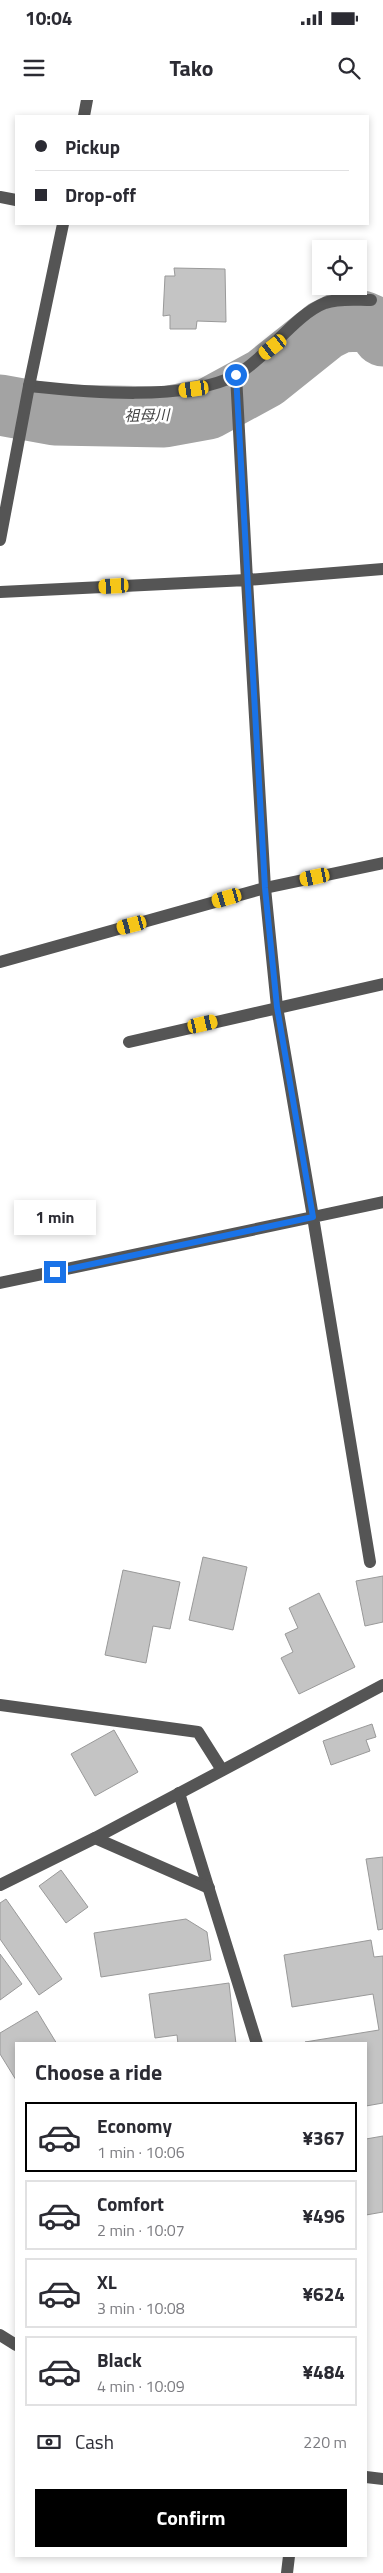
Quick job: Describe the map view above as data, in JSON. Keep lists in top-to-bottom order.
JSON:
{
  "water": ["祖母川"],
  "page": {
    "status": "10:04",
    "header": "Tako",
    "banner": ["Pickup", "Drop-off"],
    "bubble": "1 min",
    "heading": "Choose a ride",
    "list": [
      {
        "name": "Economy",
        "note": "1 min · 10:06",
        "value": "¥367"
      },
      {
        "name": "Comfort",
        "note": "2 min · 10:07",
        "value": "¥496"
      },
      {
        "name": "XL",
        "note": "3 min · 10:08",
        "value": "¥624"
      },
      {
        "name": "Black",
        "note": "4 min · 10:09",
        "value": "¥484"
      }
    ],
    "pay": ["Cash", "220 m"],
    "buttons": "Confirm"
  }
}
